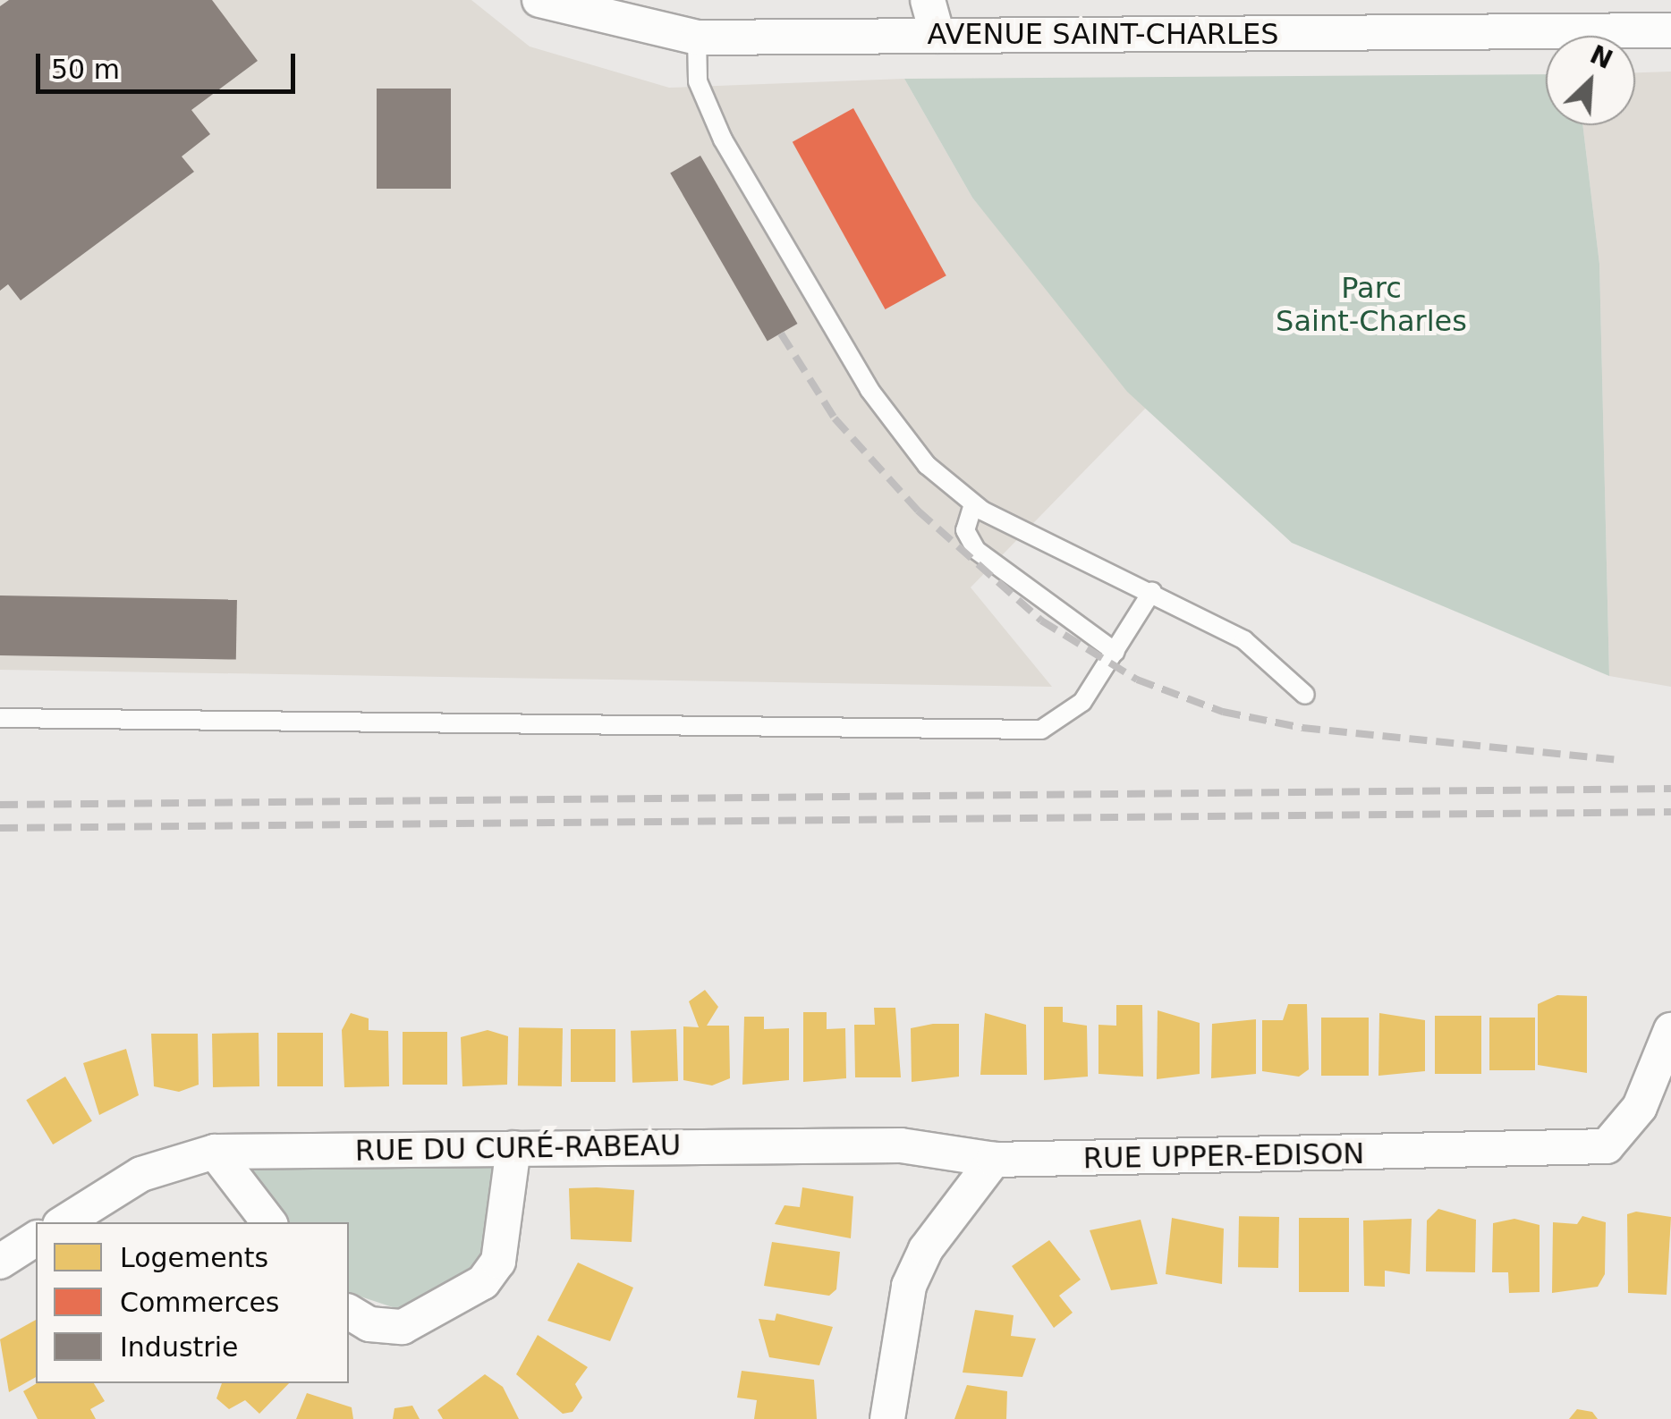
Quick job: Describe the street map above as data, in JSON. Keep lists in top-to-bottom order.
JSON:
{
  "streets": {
    "street": ["AVENUE SAINT-CHARLES", "RUE DU CURÉ-RABEAU", "RUE UPPER-EDISON"]
  },
  "crossings": [
    ["RUE DU CURÉ-RABEAU", "RUE UPPER-EDISON"]
  ],
  "parks": ["Parc Saint-Charles"],
  "legend": ["Logements", "Commerces", "Industrie"],
  "scale_bar": "50 m",
  "north": "top right"
}
